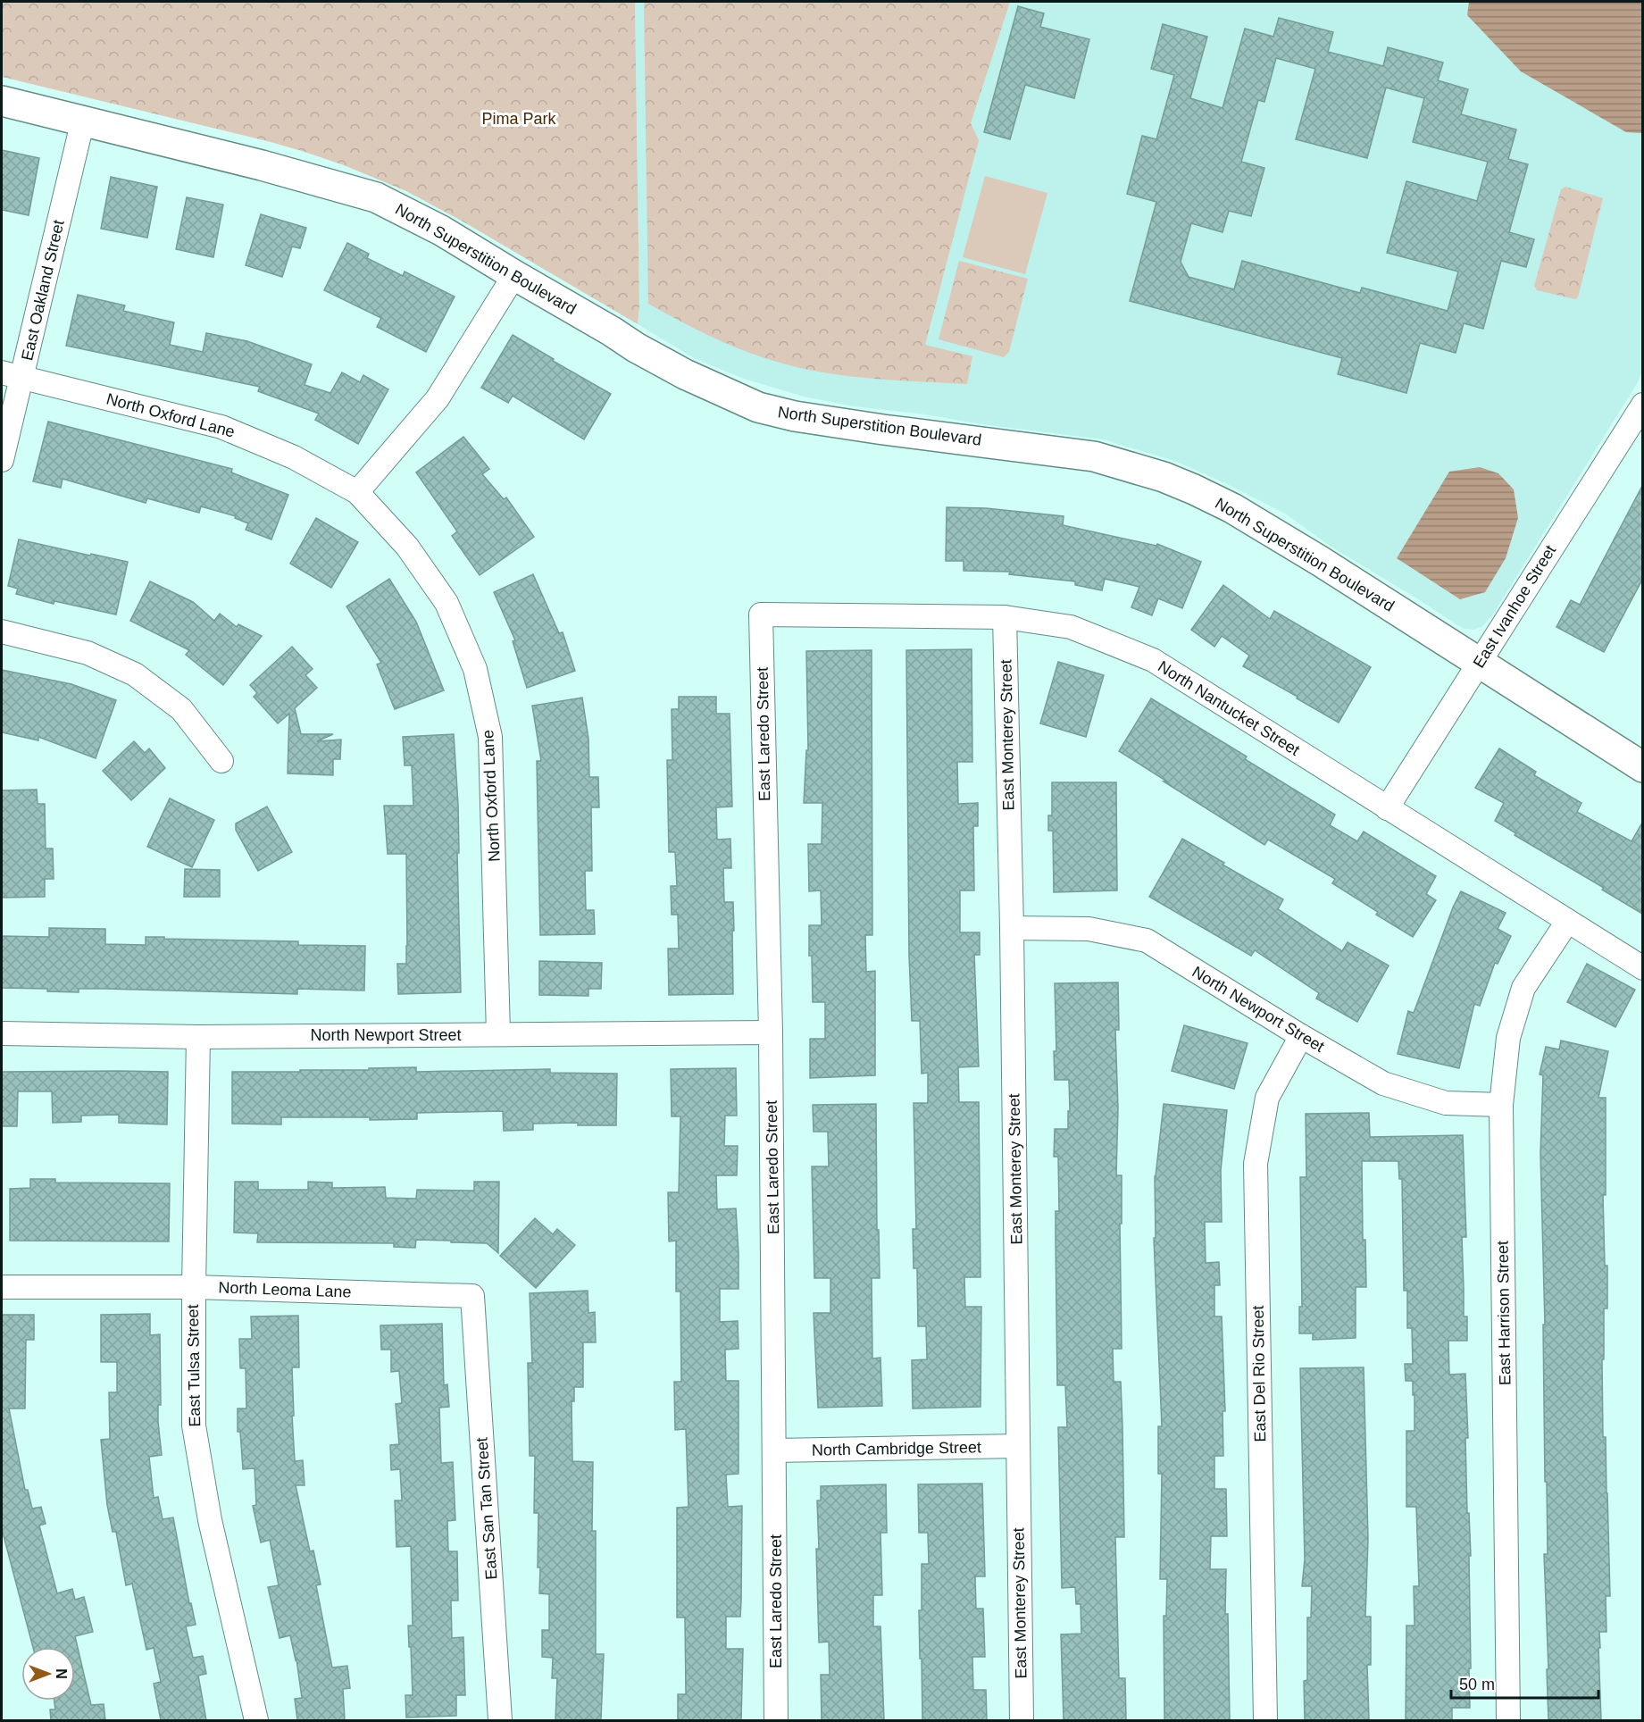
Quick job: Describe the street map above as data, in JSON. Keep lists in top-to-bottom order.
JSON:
{
  "streets": {
    "street": [
      "North Superstition Boulevard",
      "East Oakland Street",
      "North Oxford Lane",
      "East Ivanhoe Street",
      "North Nantucket Street",
      "East Laredo Street",
      "East Monterey Street",
      "North Newport Street",
      "North Leoma Lane",
      "East Harrison Street",
      "East Tulsa Street",
      "East Del Rio Street",
      "North Cambridge Street",
      "East San Tan Street"
    ]
  },
  "crossings": [
    ["North Superstition Boulevard", "East Oakland Street"],
    ["North Superstition Boulevard", "East Ivanhoe Street"],
    ["East Oakland Street", "North Oxford Lane"],
    ["North Oxford Lane", "North Newport Street"],
    ["East Ivanhoe Street", "North Nantucket Street"],
    ["North Nantucket Street", "East Laredo Street"],
    ["North Nantucket Street", "East Monterey Street"],
    ["North Nantucket Street", "East Harrison Street"],
    ["East Laredo Street", "North Newport Street"],
    ["East Laredo Street", "North Cambridge Street"],
    ["East Monterey Street", "North Newport Street"],
    ["East Monterey Street", "North Cambridge Street"],
    ["North Newport Street", "East Harrison Street"],
    ["North Newport Street", "East Tulsa Street"],
    ["North Newport Street", "East Del Rio Street"],
    ["North Leoma Lane", "East Tulsa Street"],
    ["North Leoma Lane", "East San Tan Street"]
  ],
  "parks": ["Pima Park"],
  "scale_bar": "50 m",
  "north": "right"
}
